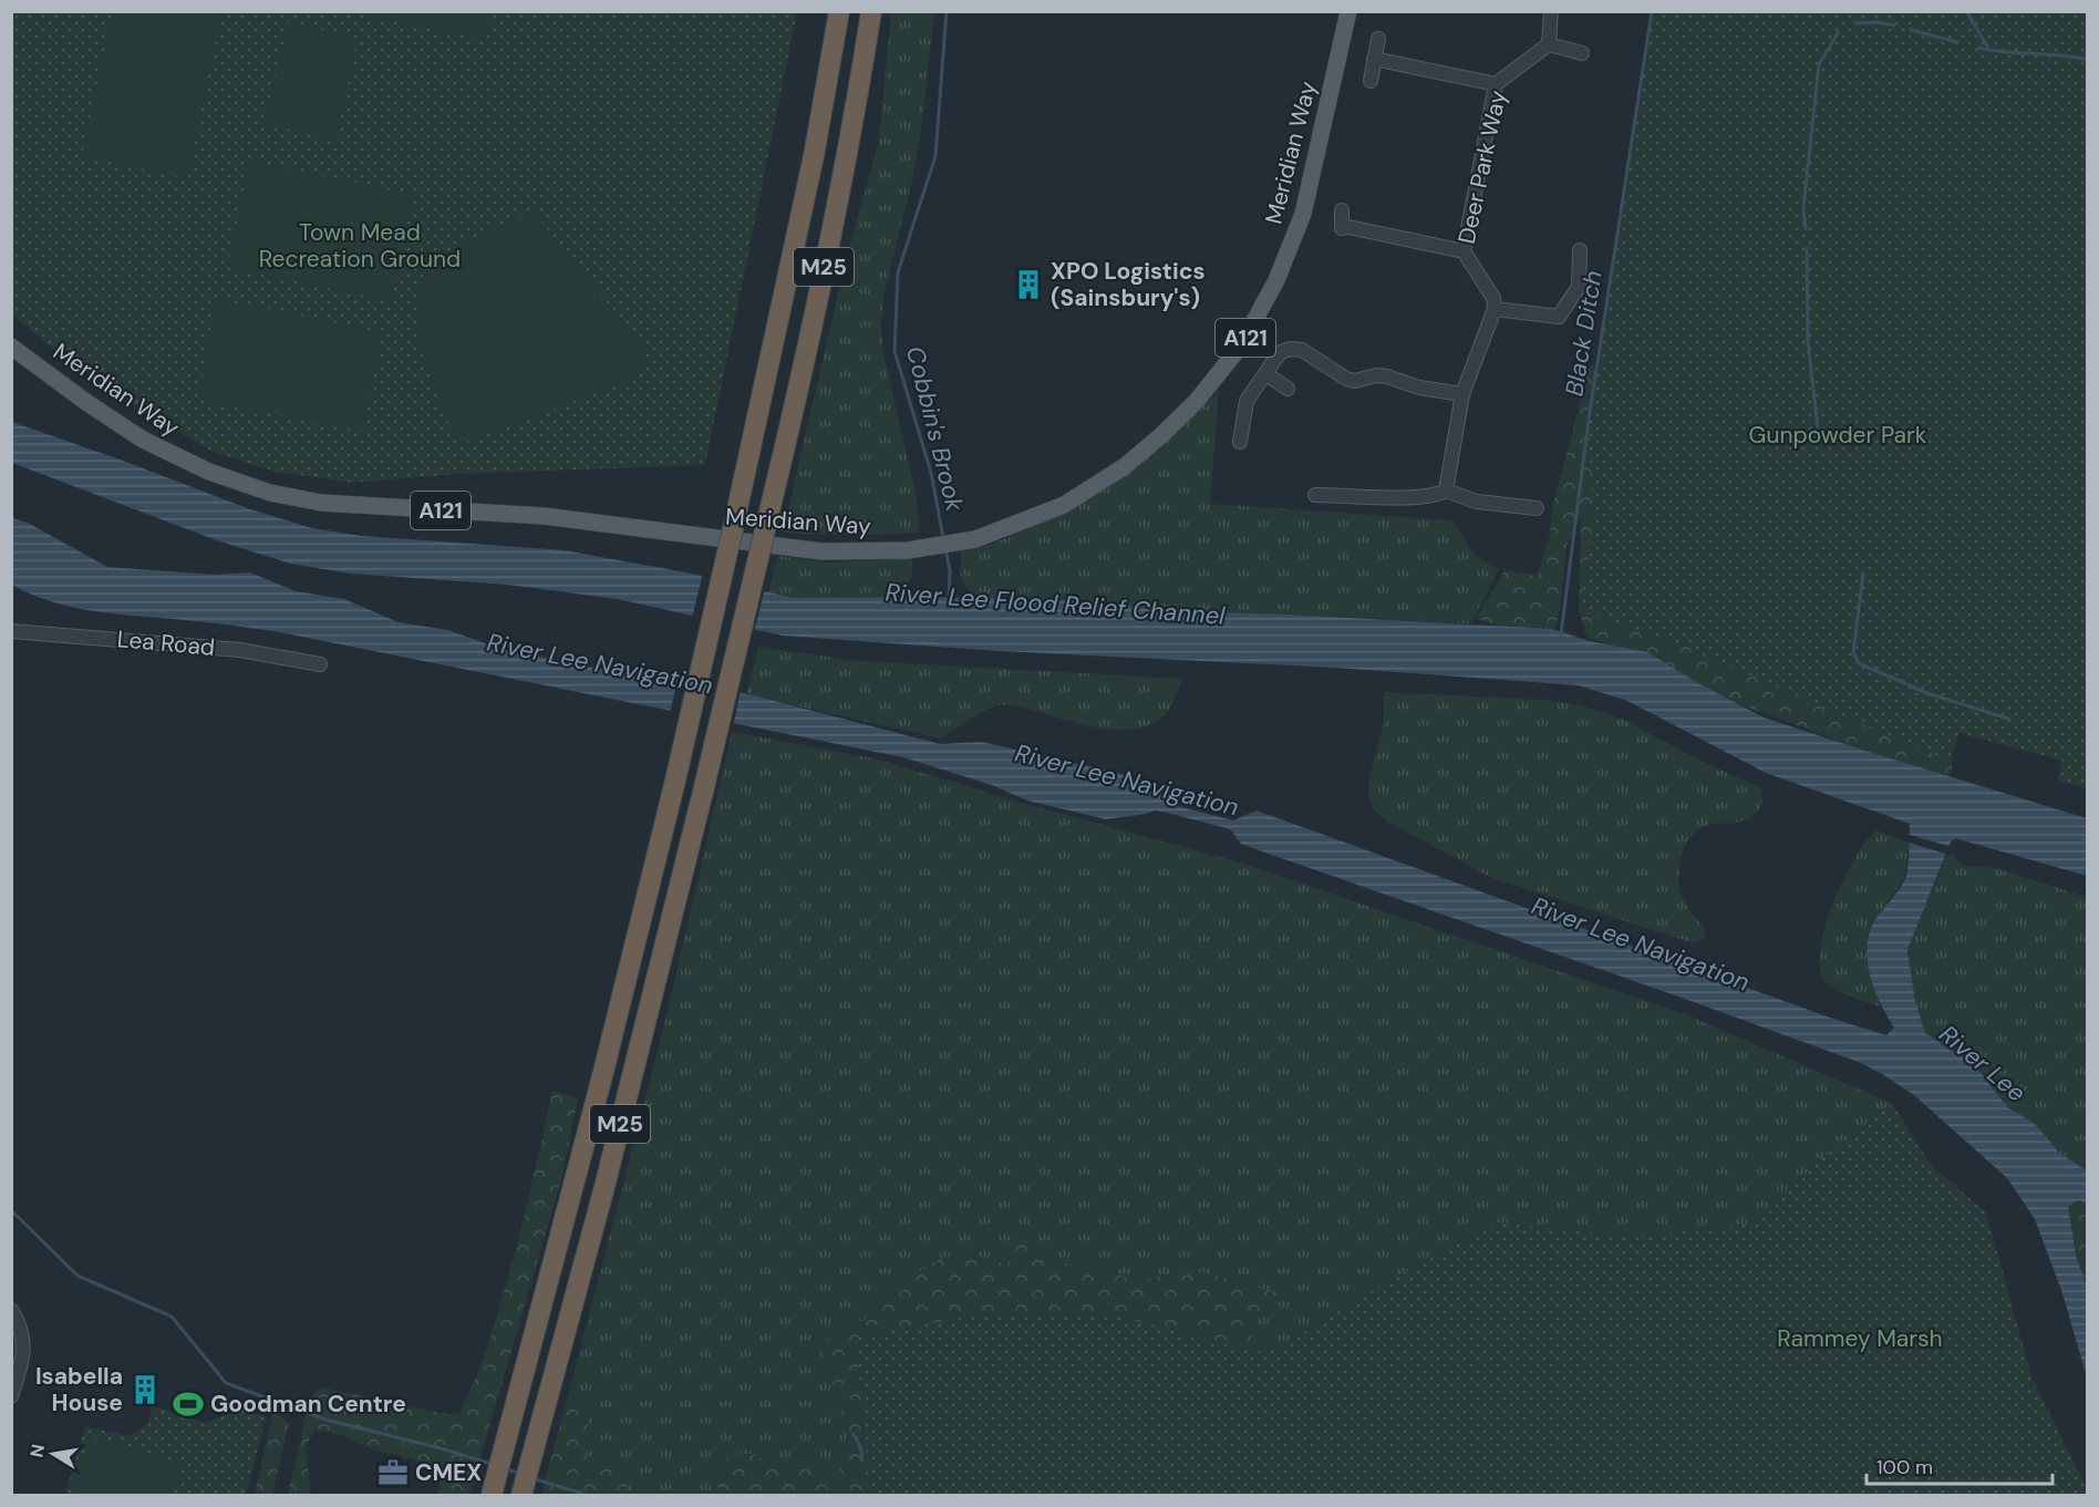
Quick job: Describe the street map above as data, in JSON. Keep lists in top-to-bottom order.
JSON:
{
  "streets": {
    "highway": ["M25"],
    "main road": ["Meridian Way", "A121"],
    "street": ["Deer Park Way", "Lea Road"]
  },
  "water": [
    "Black Ditch",
    "Cobbin's Brook",
    "River Lee Flood Relief Channel",
    "River Lee Navigation",
    "River Lee"
  ],
  "parks": ["Town Mead Recreation Ground", "Gunpowder Park", "Rammey Marsh"],
  "places": {
    "building": ["XPO Logistics (Sainsbury's)", "Isabella House"],
    "sports": ["Goodman Centre"],
    "office": ["CMEX"]
  },
  "scale_bar": "100 m",
  "north": "left"
}
